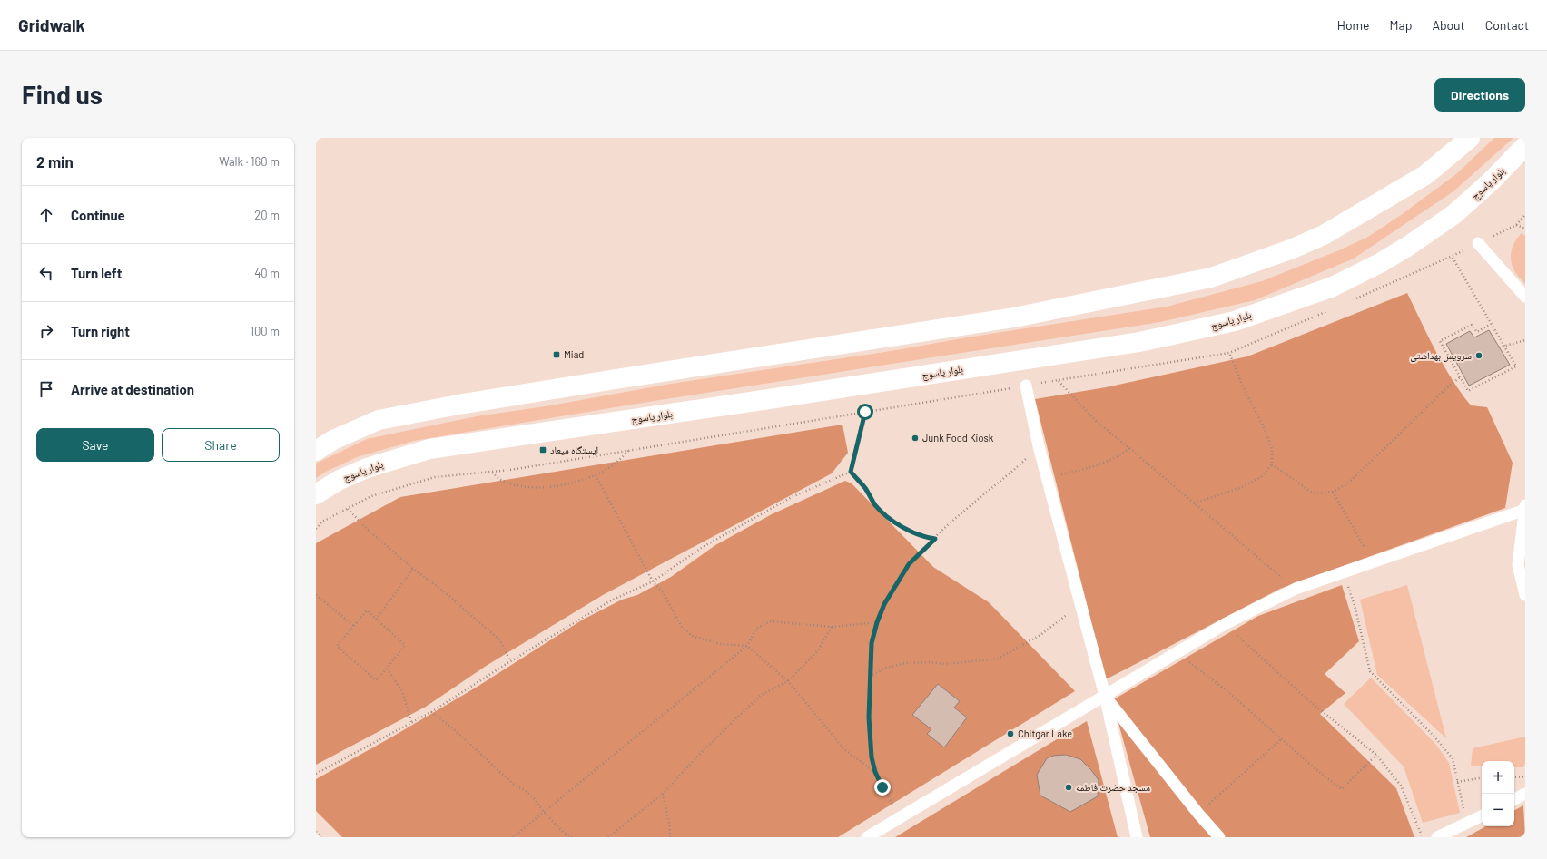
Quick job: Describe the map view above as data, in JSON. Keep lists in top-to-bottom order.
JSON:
{
  "streets": {
    "main road": ["بلوار یاسوج"]
  },
  "places": {
    "transit": ["Miad", "ایستگاه میعاد"],
    "other": [
      "سرویس بهداشتی",
      "Junk Food Kiosk",
      "Chitgar Lake",
      "مسجد حضرت فاطمه"
    ]
  },
  "page": {
    "header": "Gridwalk",
    "nav": [
      "Home",
      "Map",
      "About",
      "Contact"
    ],
    "buttons": [
      "Directions",
      ["Save", "Share"]
    ],
    "title": "Find us",
    "heading": ["2 min", "Walk · 160 m"],
    "list": [
      ["Continue", "20 m"],
      ["Turn left", "40 m"],
      ["Turn right", "100 m"],
      "Arrive at destination"
    ],
    "map_buttons": ["+", "−"]
  }
}
